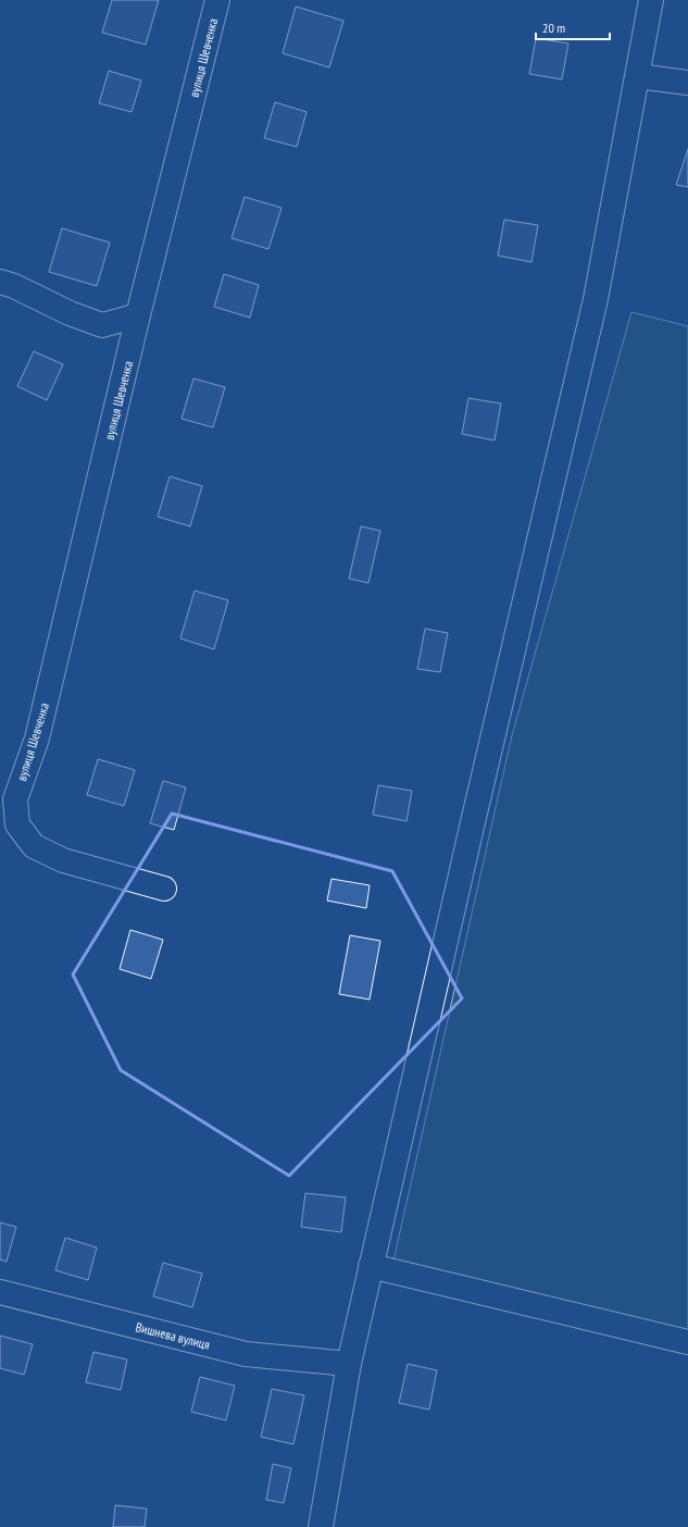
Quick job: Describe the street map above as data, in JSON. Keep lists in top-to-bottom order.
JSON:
{
  "streets": {
    "street": ["вулиця Шевченка", "Вишнева вулиця"]
  },
  "scale_bar": "20 m"
}
